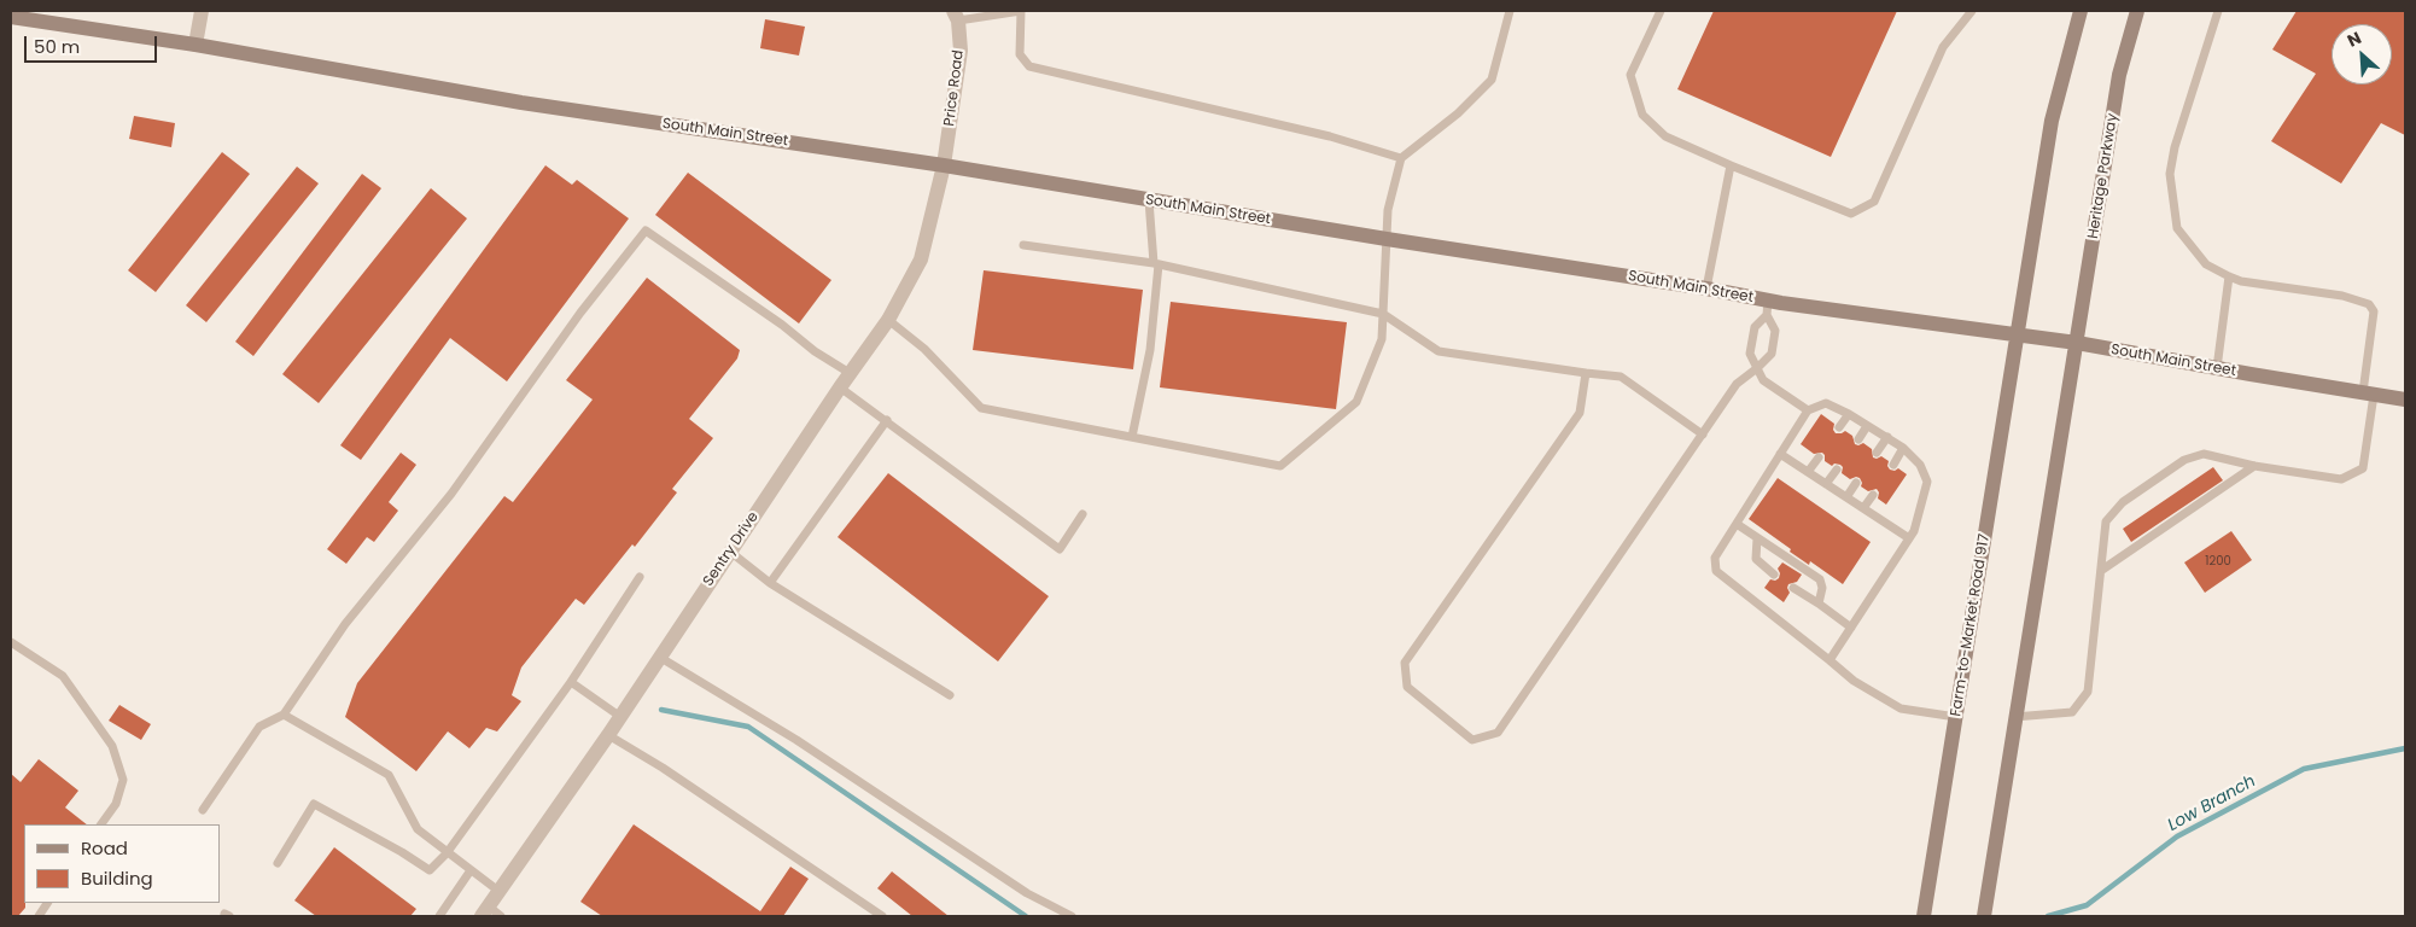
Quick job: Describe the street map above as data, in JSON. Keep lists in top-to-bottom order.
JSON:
{
  "streets": {
    "main road": ["South Main Street", "Heritage Parkway", "Farm-to-Market Road 917"],
    "street": ["Price Road", "Sentry Drive"]
  },
  "crossings": [
    ["Price Road", "South Main Street"],
    ["Price Road", "Sentry Drive"],
    ["South Main Street", "Heritage Parkway"],
    ["South Main Street", "Sentry Drive"],
    ["South Main Street", "Farm-to-Market Road 917"]
  ],
  "water": ["Low Branch"],
  "house_numbers": ["1200"],
  "legend": ["Road", "Building"],
  "scale_bar": "50 m",
  "north": "top left"
}
